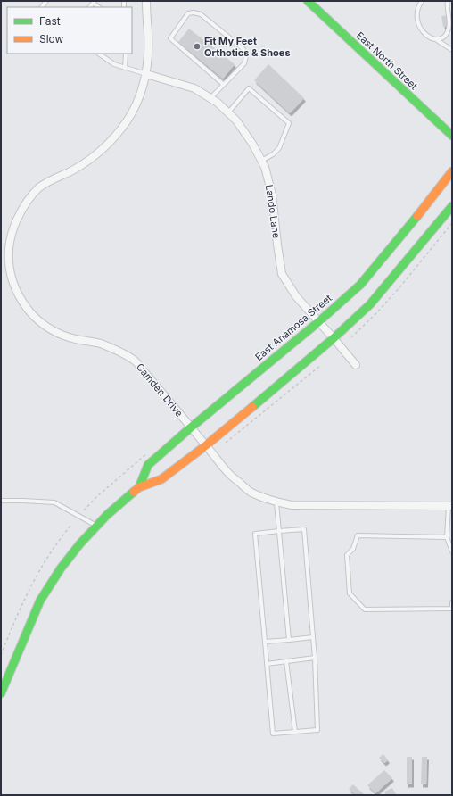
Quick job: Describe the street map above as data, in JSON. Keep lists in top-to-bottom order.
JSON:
{
  "streets": {
    "main road": ["East North Street", "East Anamosa Street"],
    "street": ["Lando Lane", "Camden Drive"]
  },
  "crossings": [
    ["Lando Lane", "East Anamosa Street"],
    ["Lando Lane", "Camden Drive"],
    ["East Anamosa Street", "Camden Drive"]
  ],
  "places": ["Fit My Feet Orthotics & Shoes"],
  "legend": ["Fast", "Slow"]
}
